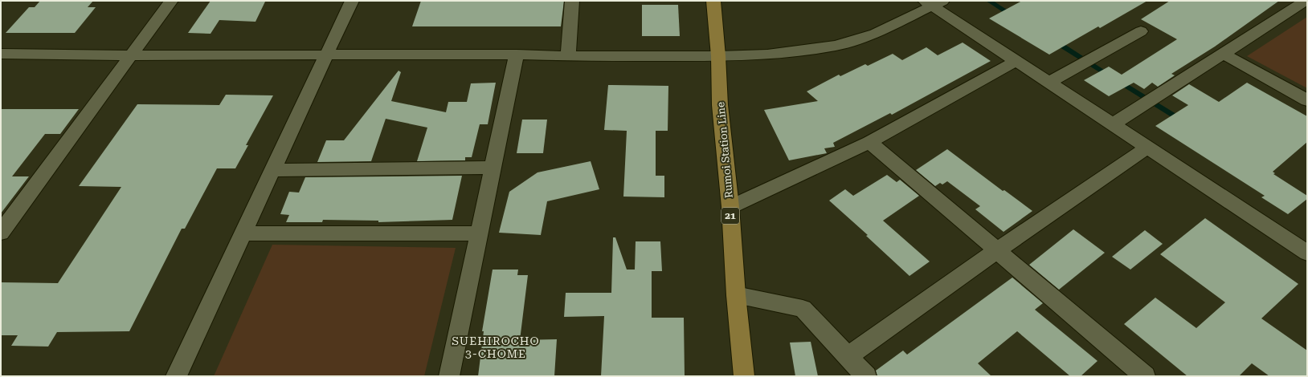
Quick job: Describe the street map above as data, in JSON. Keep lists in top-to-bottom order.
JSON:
{
  "streets": {
    "main road": ["Rumoi Station Line", "21"]
  },
  "districts": ["SUEHIROCHO 3-CHOME"]
}
